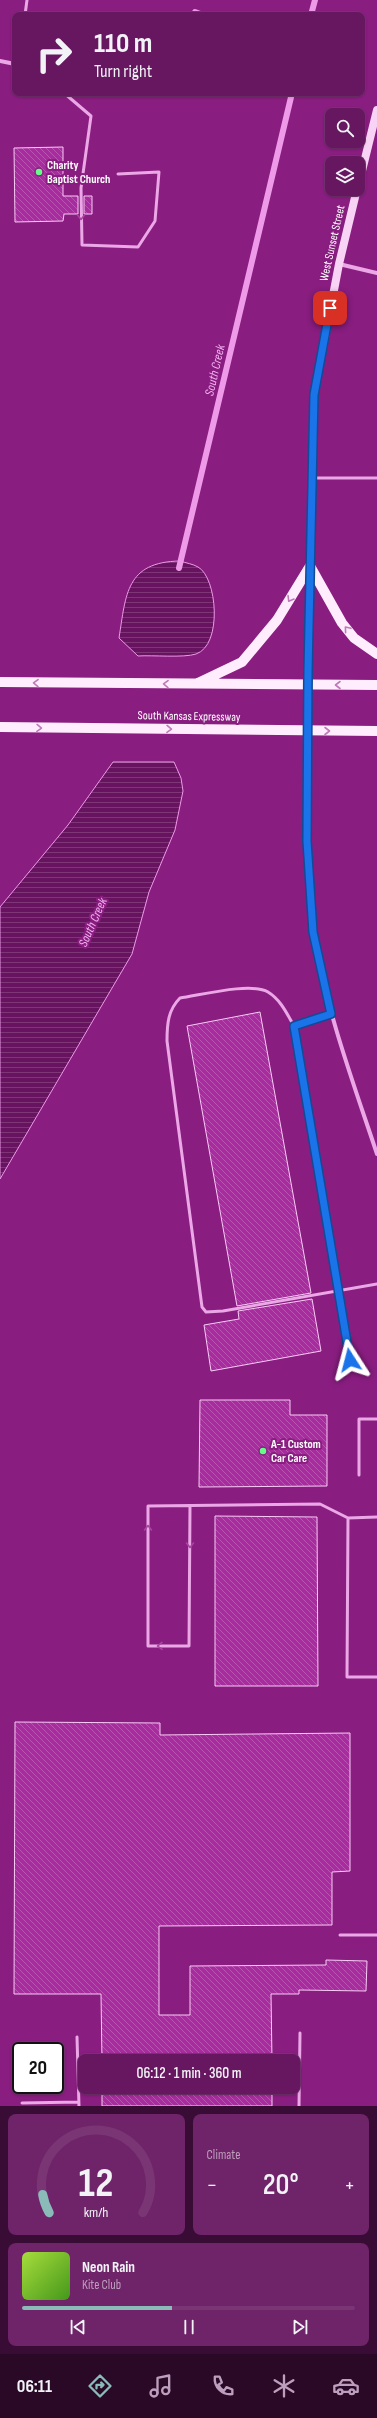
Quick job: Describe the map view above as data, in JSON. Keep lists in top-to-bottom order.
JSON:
{
  "streets": {
    "main road": ["West Sunset Street", "South Kansas Expressway"]
  },
  "crossings": [
    ["West Sunset Street", "South Kansas Expressway"]
  ],
  "water": ["South Creek"],
  "places": ["Charity Baptist Church", "A-1 Custom Car Care"],
  "page": {
    "turn": ["110 m", "Turn right"],
    "limit": "20",
    "trip": "06:12 · 1 min · 360 m",
    "tile": "Climate",
    "heat": ["−", "20°", "+"],
    "song": ["Neon Rain", "Kite Club"],
    "tabs": "06:11",
    "gauge": ["12", "km/h"]
  }
}
